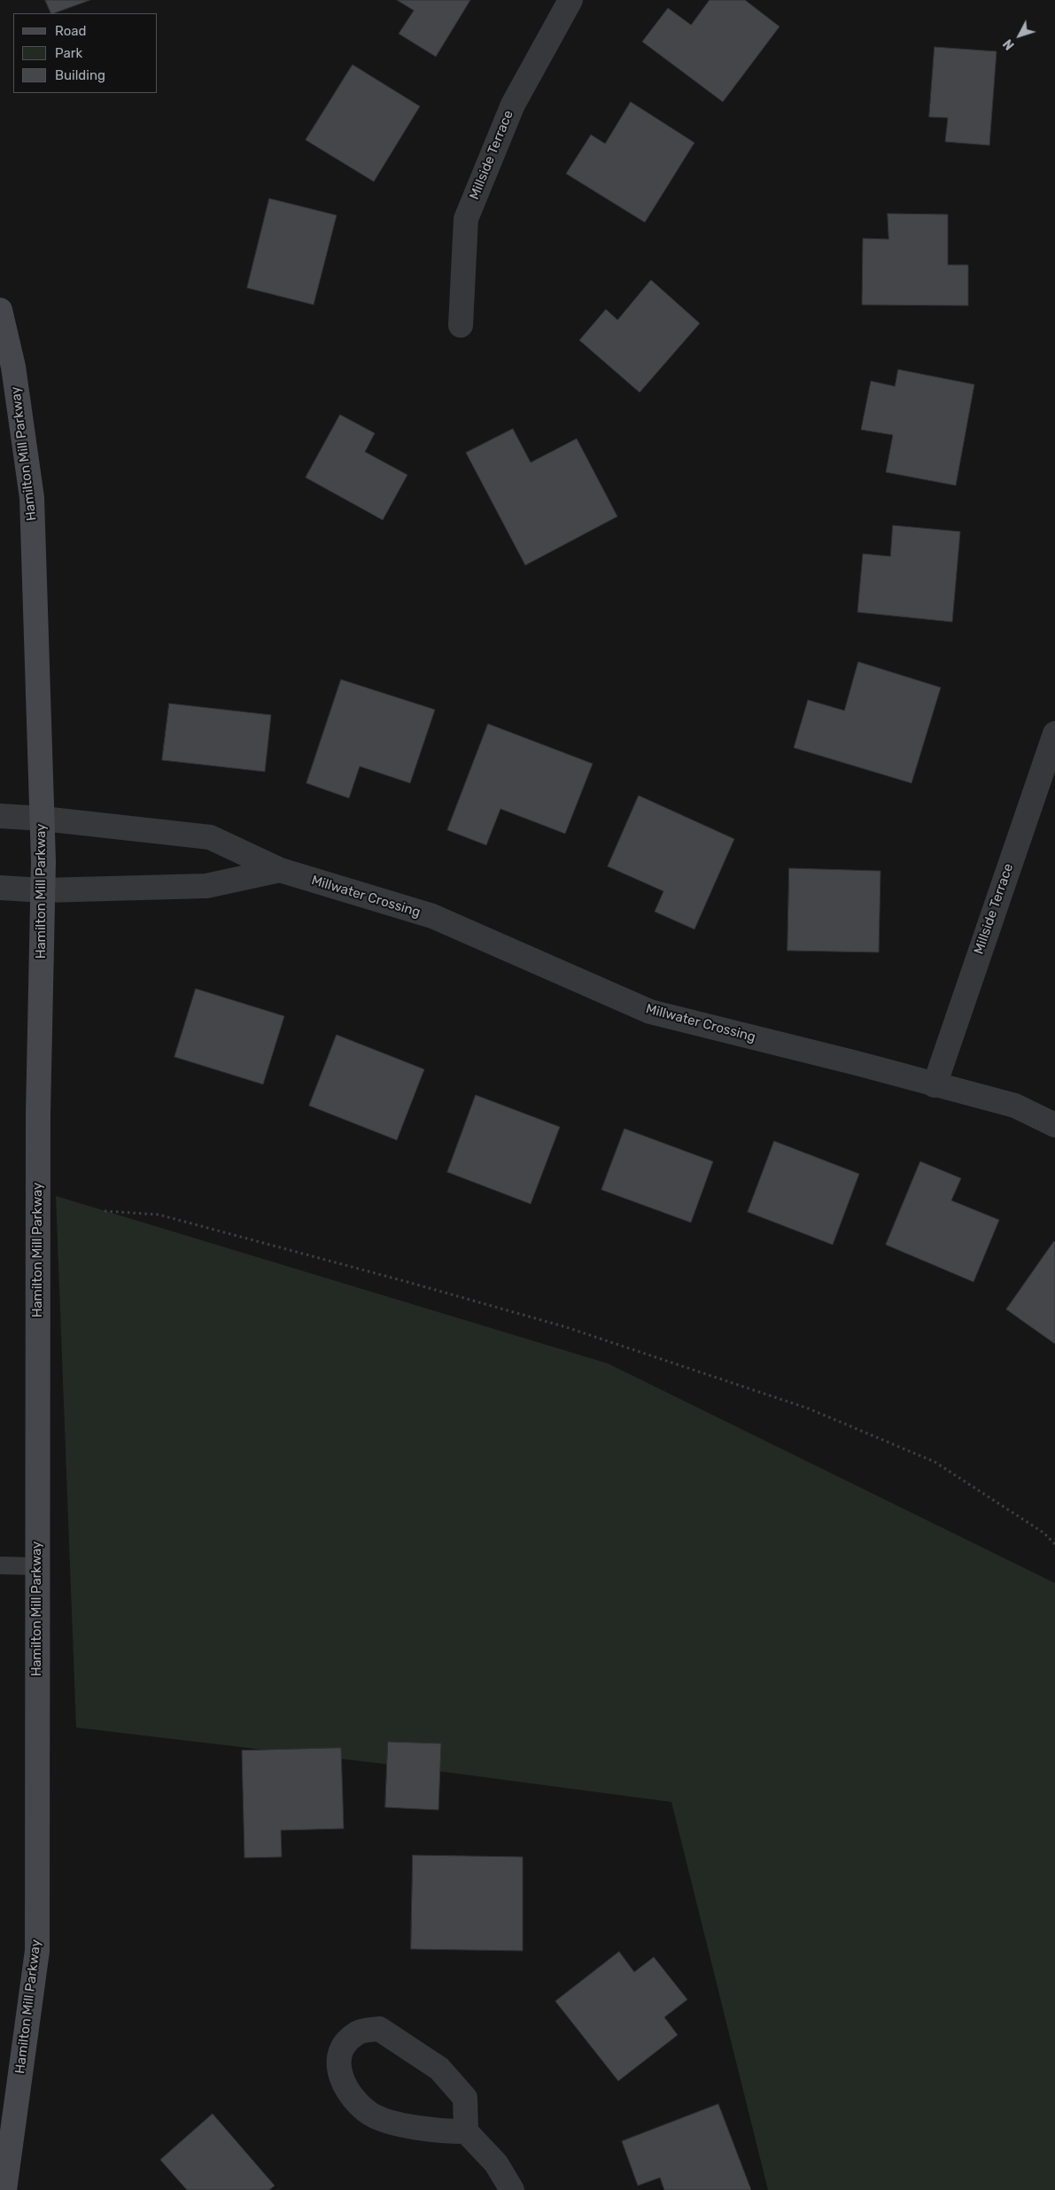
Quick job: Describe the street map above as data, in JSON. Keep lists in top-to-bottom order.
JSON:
{
  "streets": {
    "street": ["Millside Terrace", "Hamilton Mill Parkway", "Millwater Crossing"]
  },
  "crossings": [
    ["Millside Terrace", "Millwater Crossing"],
    ["Hamilton Mill Parkway", "Millwater Crossing"]
  ],
  "legend": ["Road", "Park", "Building"],
  "north": "bottom left"
}
